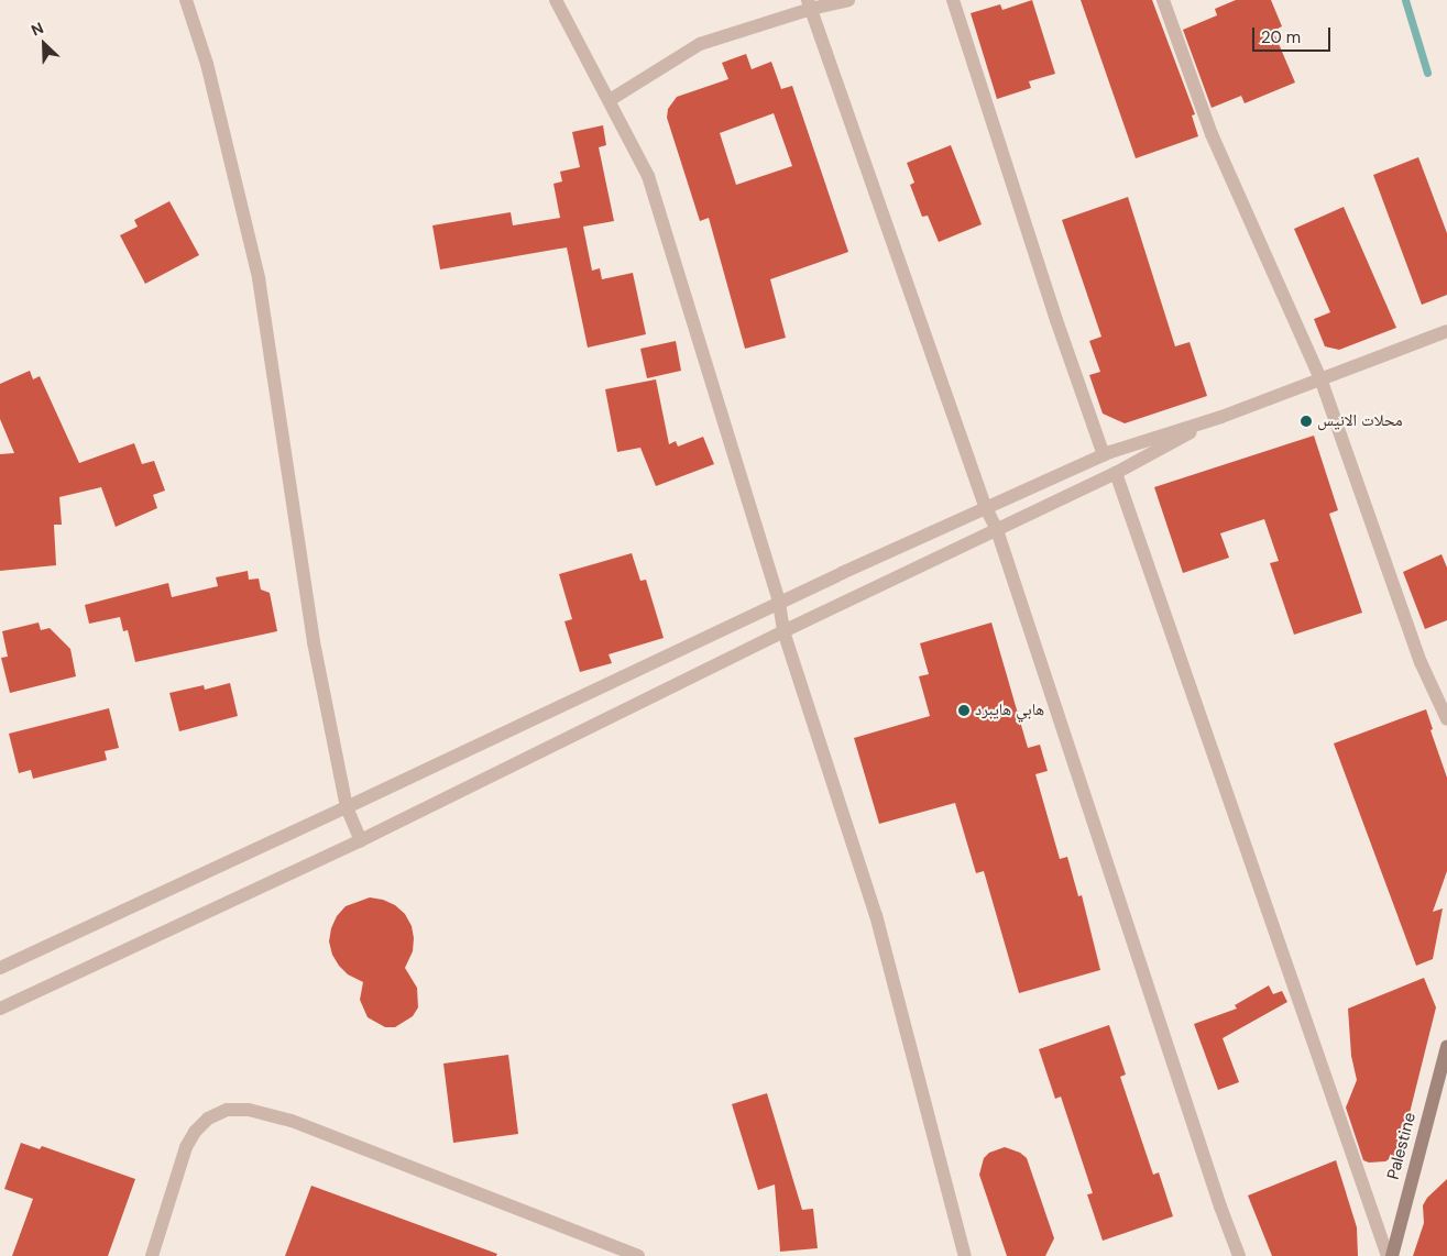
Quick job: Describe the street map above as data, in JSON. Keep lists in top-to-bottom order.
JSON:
{
  "streets": {
    "main road": ["Palestine"]
  },
  "places": ["محلات الانيس", "هابي هايبرد"],
  "scale_bar": "20 m",
  "north": "top left"
}
